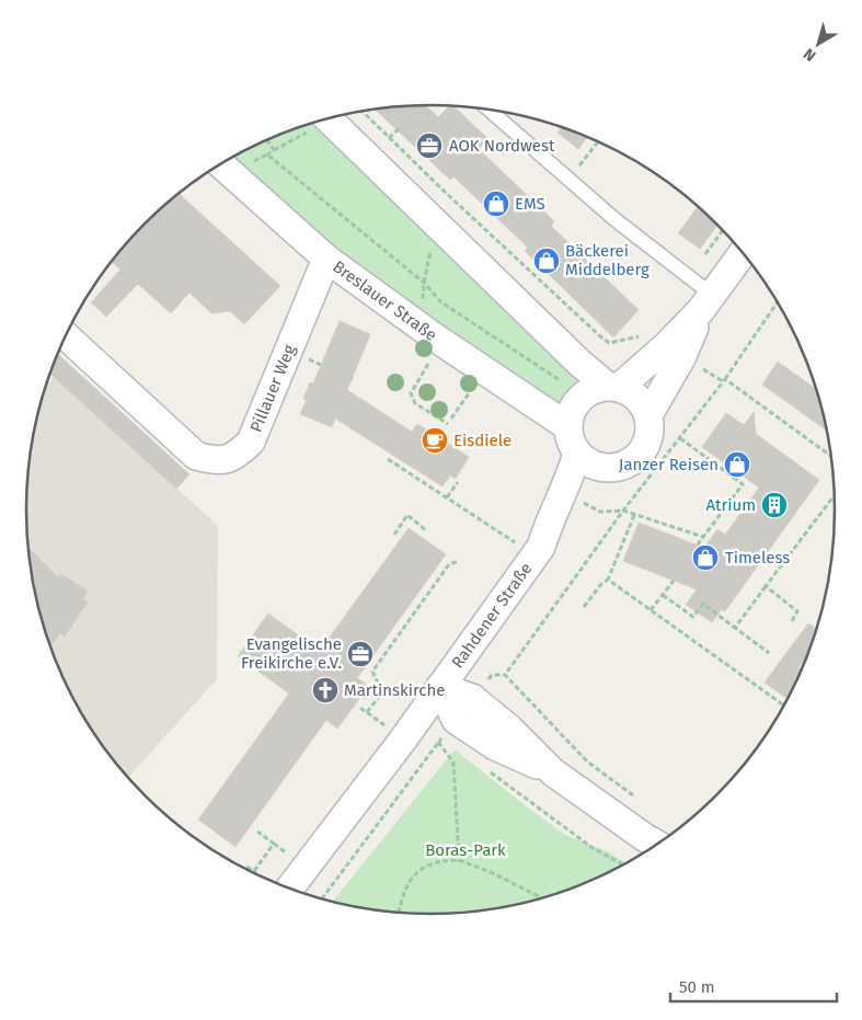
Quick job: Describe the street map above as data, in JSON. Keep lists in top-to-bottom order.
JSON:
{
  "streets": {
    "street": ["Breslauer Straße", "Pillauer Weg", "Rahdener Straße"]
  },
  "crossings": [
    ["Breslauer Straße", "Pillauer Weg"],
    ["Breslauer Straße", "Rahdener Straße"]
  ],
  "parks": ["Boras-Park"],
  "places": {
    "office": ["AOK Nordwest", "Evangelische Freikirche e.V."],
    "shop": [
      "EMS",
      "Bäckerei Middelberg",
      "Janzer Reisen",
      "Timeless"
    ],
    "cafe": ["Eisdiele"],
    "building": ["Atrium"],
    "church": ["Martinskirche"]
  },
  "scale_bar": "50 m",
  "north": "bottom left"
}
